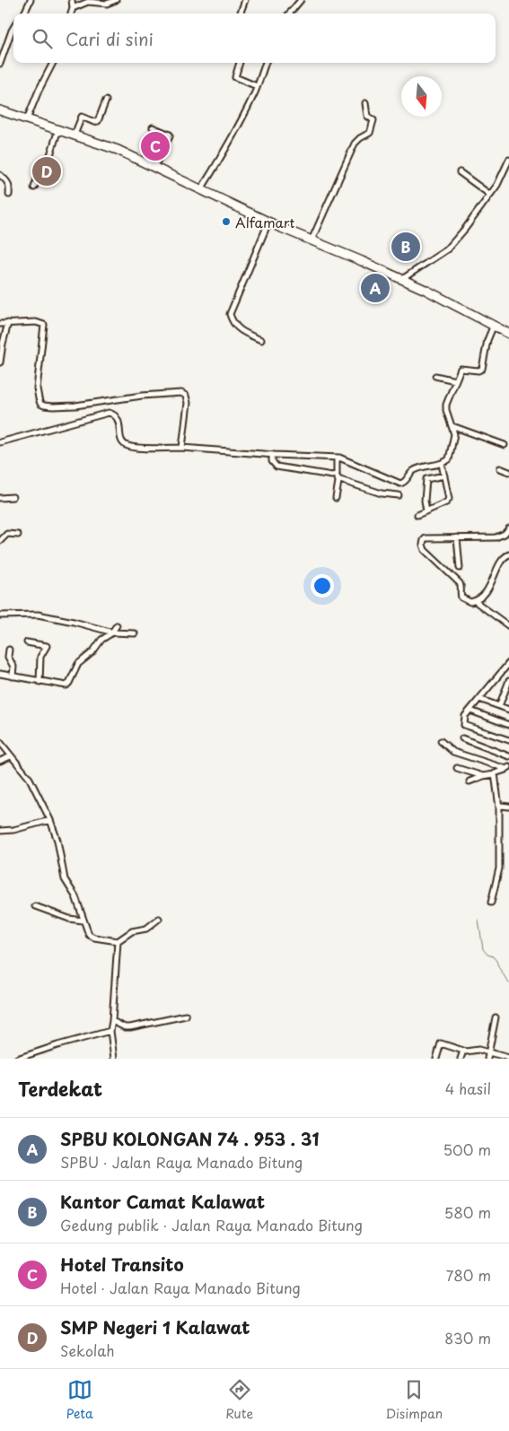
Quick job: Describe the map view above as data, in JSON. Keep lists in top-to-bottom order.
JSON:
{
  "places": ["Alfamart"],
  "north": "bottom",
  "page": {
    "search": "Cari di sini",
    "pins": [
      "C",
      "D",
      "B",
      "A"
    ],
    "heading": ["Terdekat", "4 hasil"],
    "list": [
      {
        "mark": "A",
        "name": "SPBU KOLONGAN 74 . 953 . 31",
        "note": "SPBU · Jalan Raya Manado Bitung",
        "value": "500 m"
      },
      {
        "mark": "B",
        "name": "Kantor Camat Kalawat",
        "note": "Gedung publik · Jalan Raya Manado Bitung",
        "value": "580 m"
      },
      {
        "mark": "C",
        "name": "Hotel Transito",
        "note": "Hotel · Jalan Raya Manado Bitung",
        "value": "780 m"
      },
      {
        "mark": "D",
        "name": "SMP Negeri 1 Kalawat",
        "note": "Sekolah",
        "value": "830 m"
      }
    ],
    "nav": ["Peta", "Rute", "Disimpan"]
  }
}
